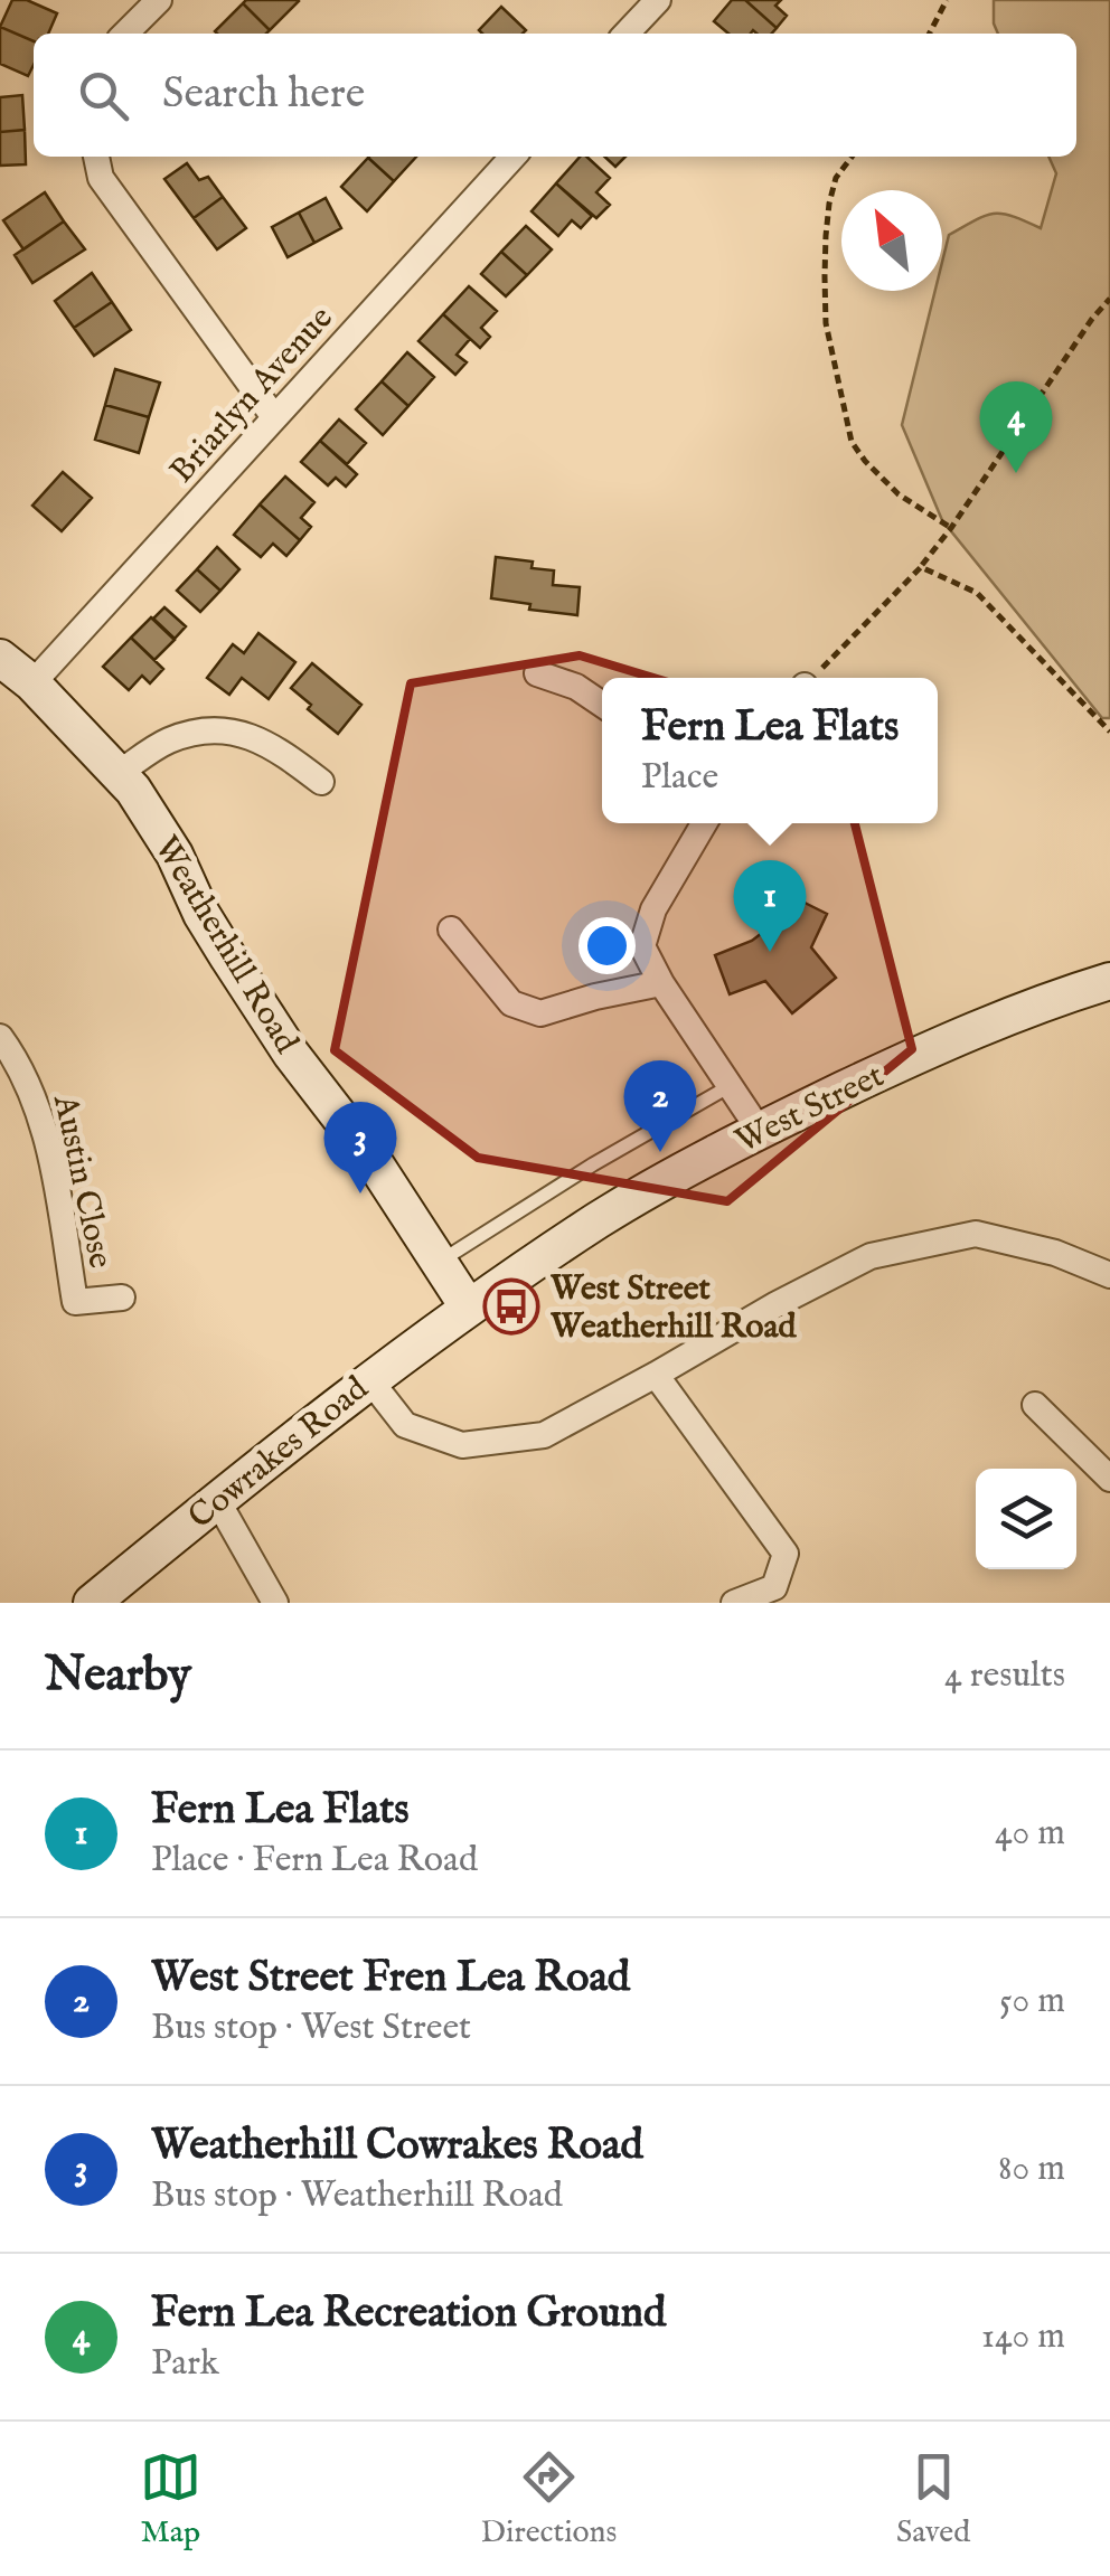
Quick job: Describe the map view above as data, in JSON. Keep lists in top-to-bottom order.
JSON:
{
  "streets": {
    "street": [
      "Briarlyn Avenue",
      "Weatherhill Road",
      "West Street",
      "Austin Close",
      "Cowrakes Road"
    ]
  },
  "crossings": [
    ["Briarlyn Avenue", "Weatherhill Road"],
    ["Weatherhill Road", "West Street"],
    ["Weatherhill Road", "Cowrakes Road"],
    ["West Street", "Cowrakes Road"]
  ],
  "places": {
    "bus stop": ["West Street Weatherhill Road"]
  },
  "north": "top left",
  "page": {
    "search": "Search here",
    "pins": [
      "4",
      "1",
      "2",
      "3"
    ],
    "popup": ["Fern Lea Flats", "Place"],
    "heading": ["Nearby", "4 results"],
    "list": [
      {
        "mark": "1",
        "name": "Fern Lea Flats",
        "note": "Place · Fern Lea Road",
        "value": "40 m"
      },
      {
        "mark": "2",
        "name": "West Street Fren Lea Road",
        "note": "Bus stop · West Street",
        "value": "50 m"
      },
      {
        "mark": "3",
        "name": "Weatherhill Cowrakes Road",
        "note": "Bus stop · Weatherhill Road",
        "value": "80 m"
      },
      {
        "mark": "4",
        "name": "Fern Lea Recreation Ground",
        "note": "Park",
        "value": "140 m"
      }
    ],
    "nav": ["Map", "Directions", "Saved"]
  }
}
